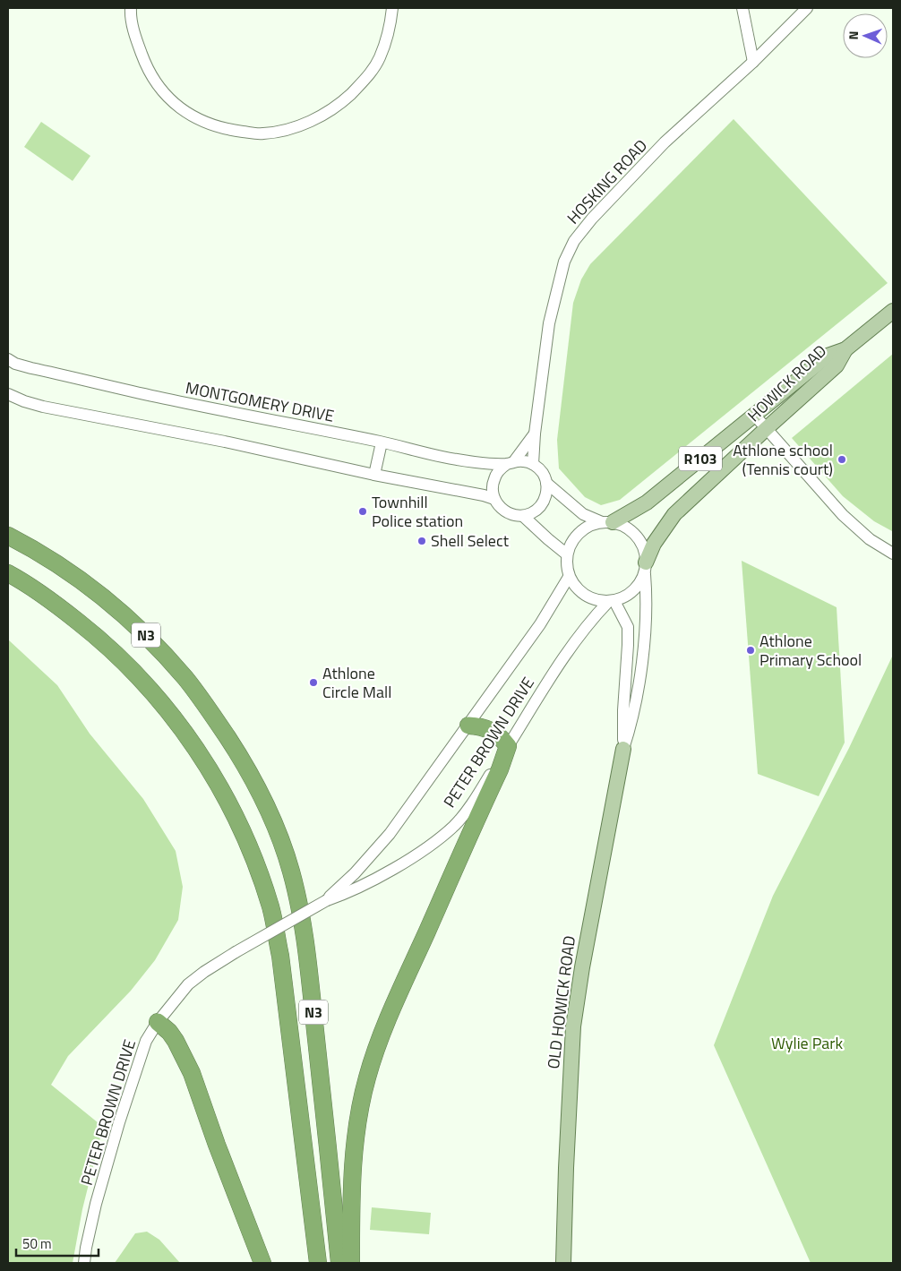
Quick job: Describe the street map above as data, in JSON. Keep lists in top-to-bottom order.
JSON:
{
  "streets": {
    "highway": ["N3"],
    "main road": ["HOWICK ROAD", "R103", "OLD HOWICK ROAD"],
    "street": ["HOSKING ROAD", "MONTGOMERY DRIVE", "PETER BROWN DRIVE"]
  },
  "crossings": [
    ["HOSKING ROAD", "MONTGOMERY DRIVE"],
    ["HOWICK ROAD", "R103"],
    ["HOWICK ROAD", "PETER BROWN DRIVE"],
    ["HOWICK ROAD", "OLD HOWICK ROAD"],
    ["R103", "PETER BROWN DRIVE"],
    ["R103", "OLD HOWICK ROAD"],
    ["PETER BROWN DRIVE", "OLD HOWICK ROAD"]
  ],
  "parks": ["Wylie Park"],
  "places": [
    "Athlone school (Tennis court)",
    "Townhill Police station",
    "Shell Select",
    "Athlone Primary School",
    "Athlone Circle Mall"
  ],
  "scale_bar": "50 m",
  "north": "left"
}
